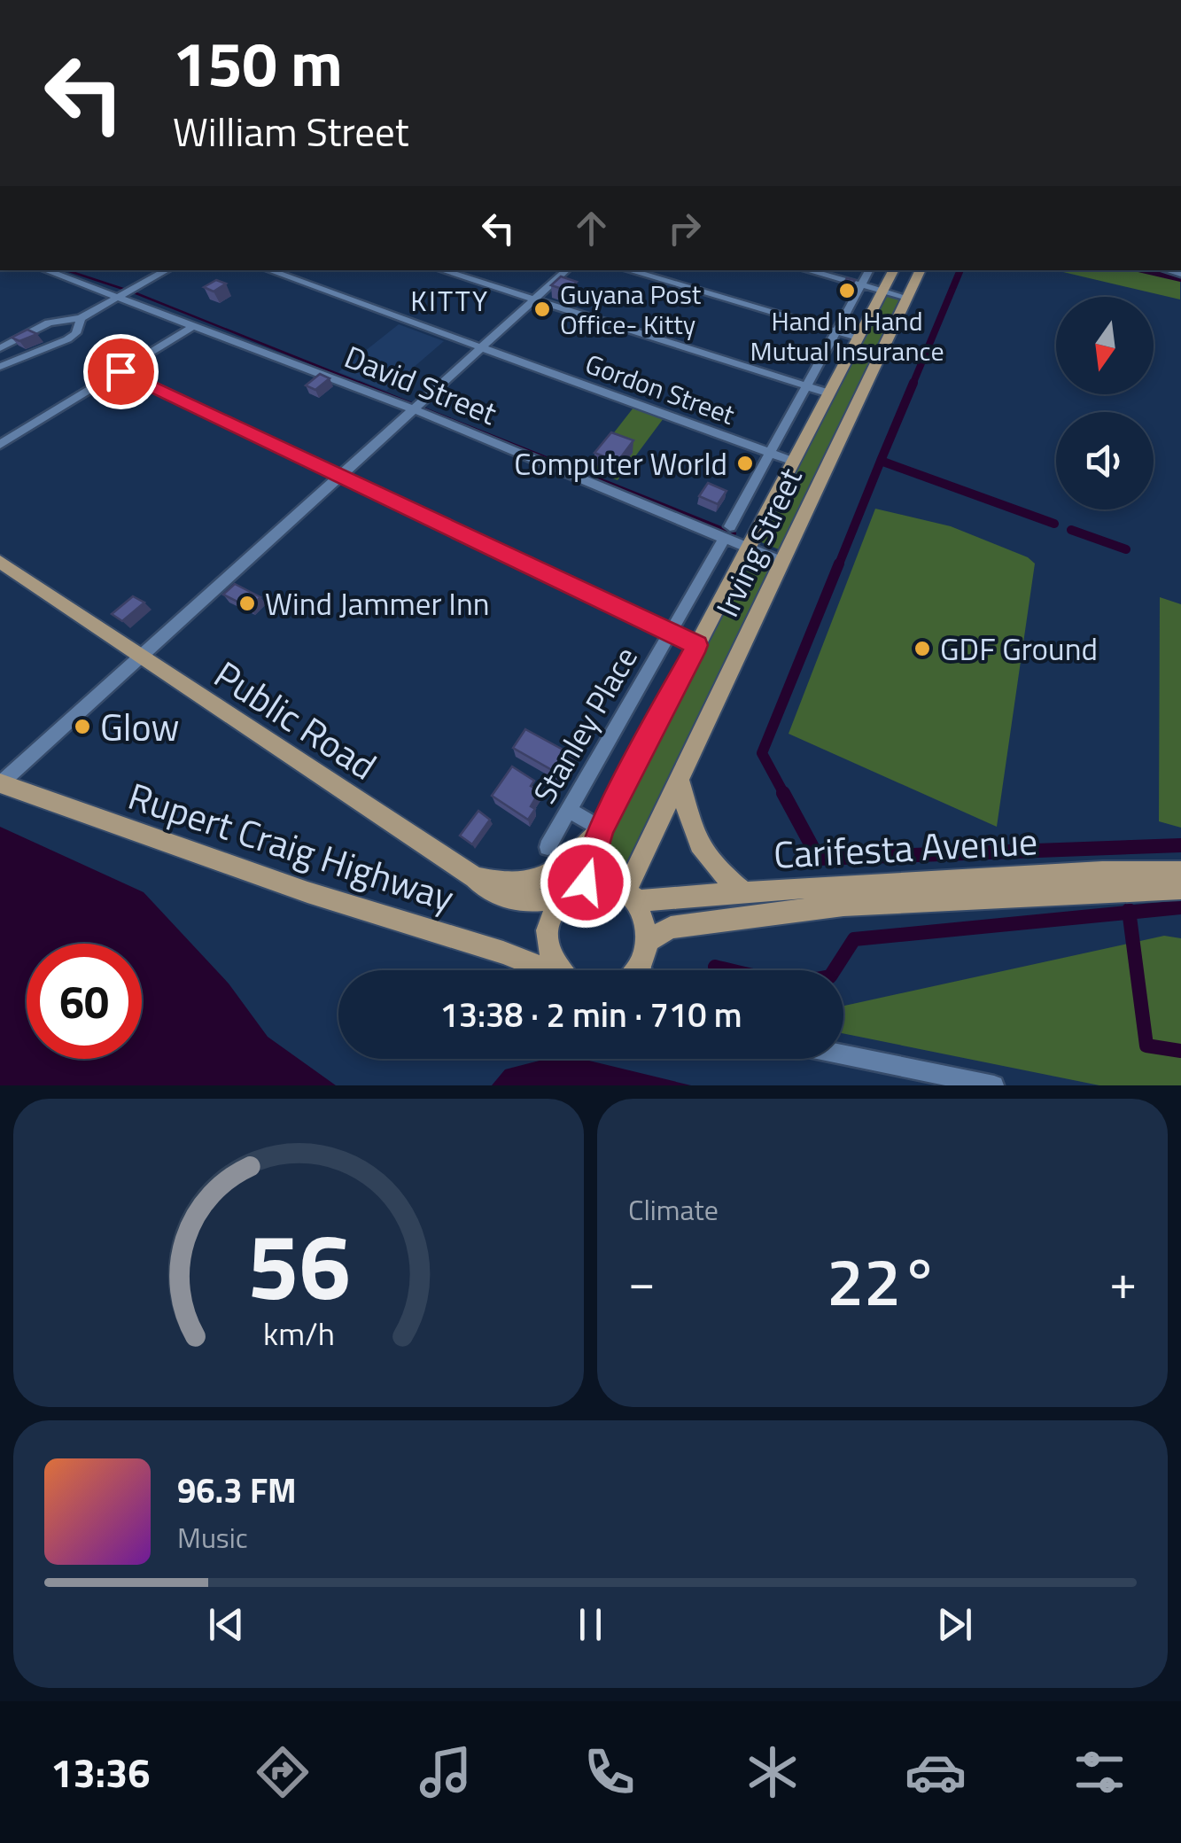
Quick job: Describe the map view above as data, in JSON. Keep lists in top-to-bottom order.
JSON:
{
  "streets": {
    "main road": [
      "Irving Street",
      "Public Road",
      "Rupert Craig Highway",
      "Carifesta Avenue"
    ],
    "street": ["David Street", "Gordon Street", "Stanley Place"]
  },
  "crossings": [
    ["David Street", "Irving Street"],
    ["David Street", "Stanley Place"],
    ["Gordon Street", "Stanley Place"],
    ["Irving Street", "Carifesta Avenue"]
  ],
  "districts": ["KITTY"],
  "places": [
    "Hand In Hand Mutual Insurance",
    "Guyana Post Office- Kitty",
    "Computer World",
    "Wind Jammer Inn",
    "GDF Ground",
    "Glow"
  ],
  "north": "bottom",
  "page": {
    "turn": ["150 m", "William Street"],
    "limit": "60",
    "trip": "13:38 · 2 min · 710 m",
    "tile": "Climate",
    "heat": ["−", "22°", "+"],
    "song": ["96.3 FM", "Music"],
    "tabs": "13:36",
    "gauge": ["56", "km/h"]
  }
}
